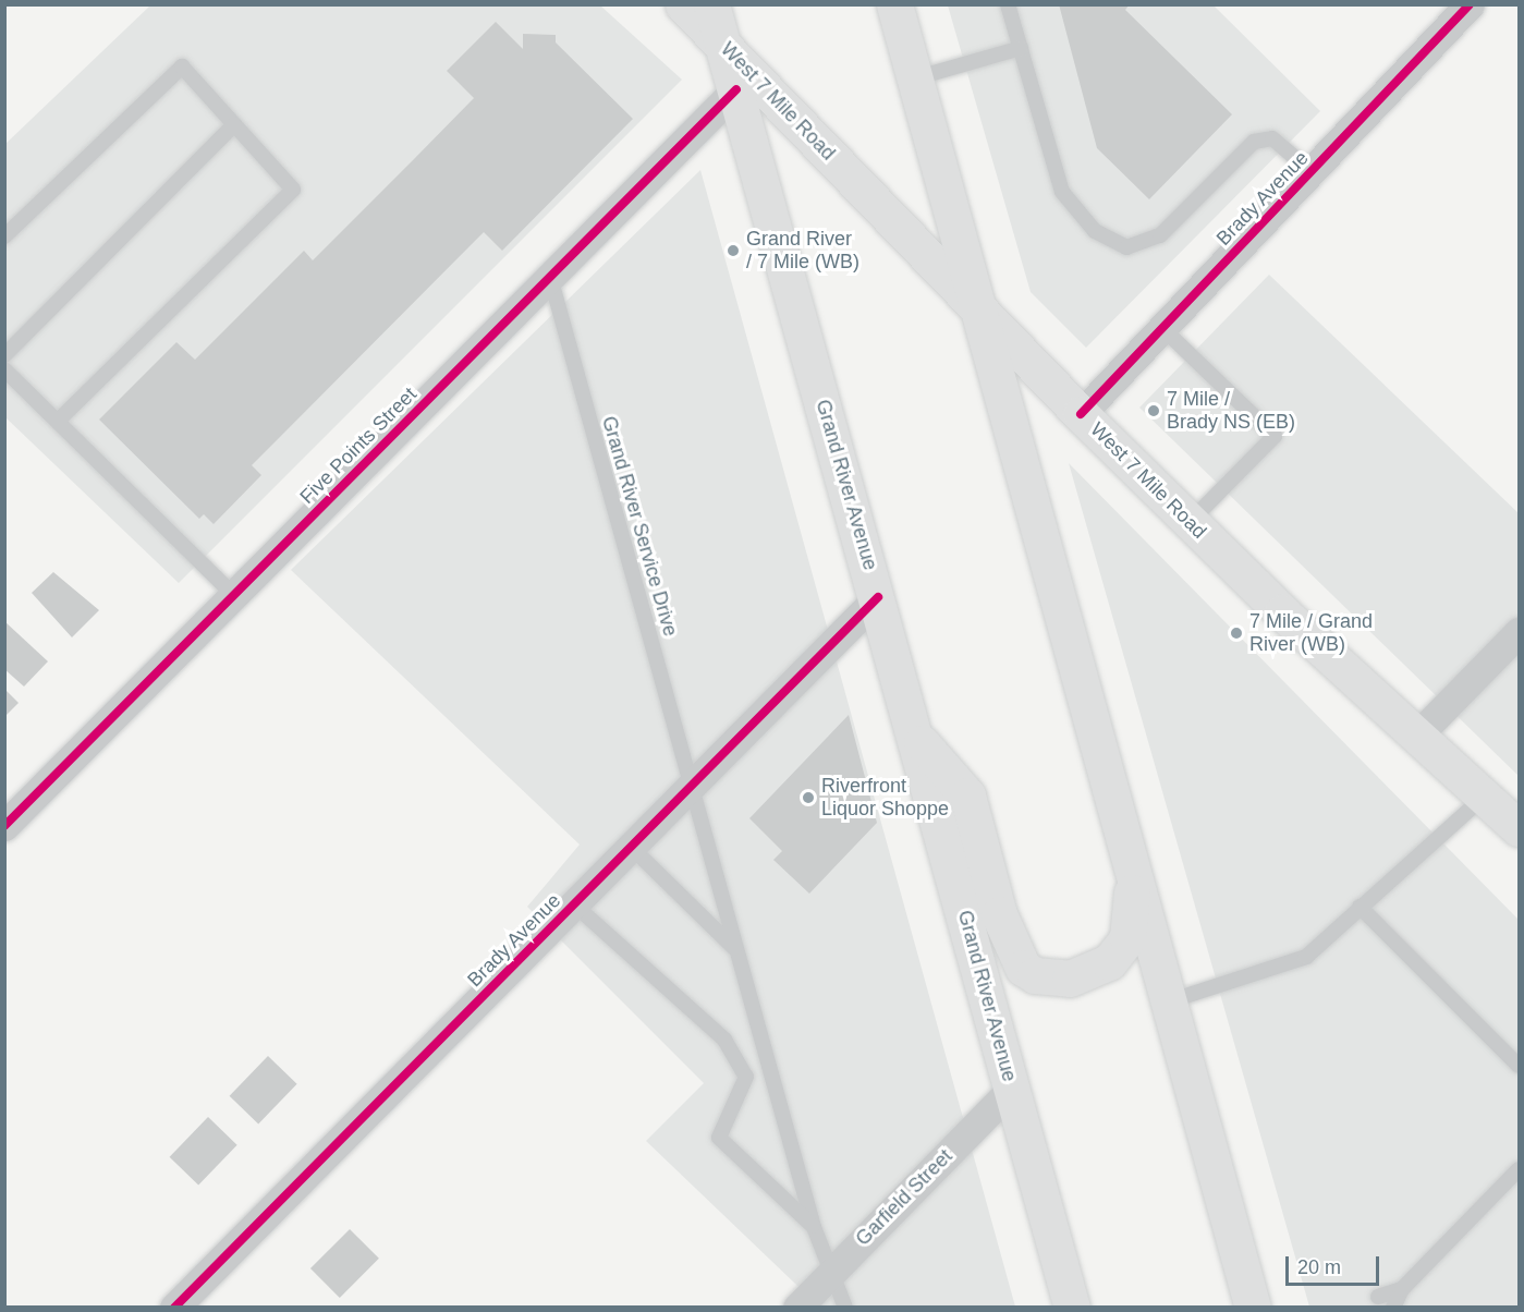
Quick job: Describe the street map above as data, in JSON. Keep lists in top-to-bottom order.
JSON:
{
  "streets": {
    "main road": ["West 7 Mile Road", "Grand River Avenue"],
    "street": ["Brady Avenue", "Five Points Street", "Garfield Street"],
    "lane": ["Grand River Service Drive"]
  },
  "crossings": [
    ["West 7 Mile Road", "Brady Avenue"],
    ["West 7 Mile Road", "Grand River Avenue"],
    ["Brady Avenue", "Grand River Avenue"],
    ["Brady Avenue", "Grand River Service Drive"],
    ["Five Points Street", "Grand River Avenue"],
    ["Five Points Street", "Grand River Service Drive"],
    ["Grand River Avenue", "Garfield Street"]
  ],
  "places": [
    "Grand River / 7 Mile (WB)",
    "7 Mile / Brady NS (EB)",
    "7 Mile / Grand River (WB)",
    "Riverfront Liquor Shoppe"
  ],
  "scale_bar": "20 m"
}
